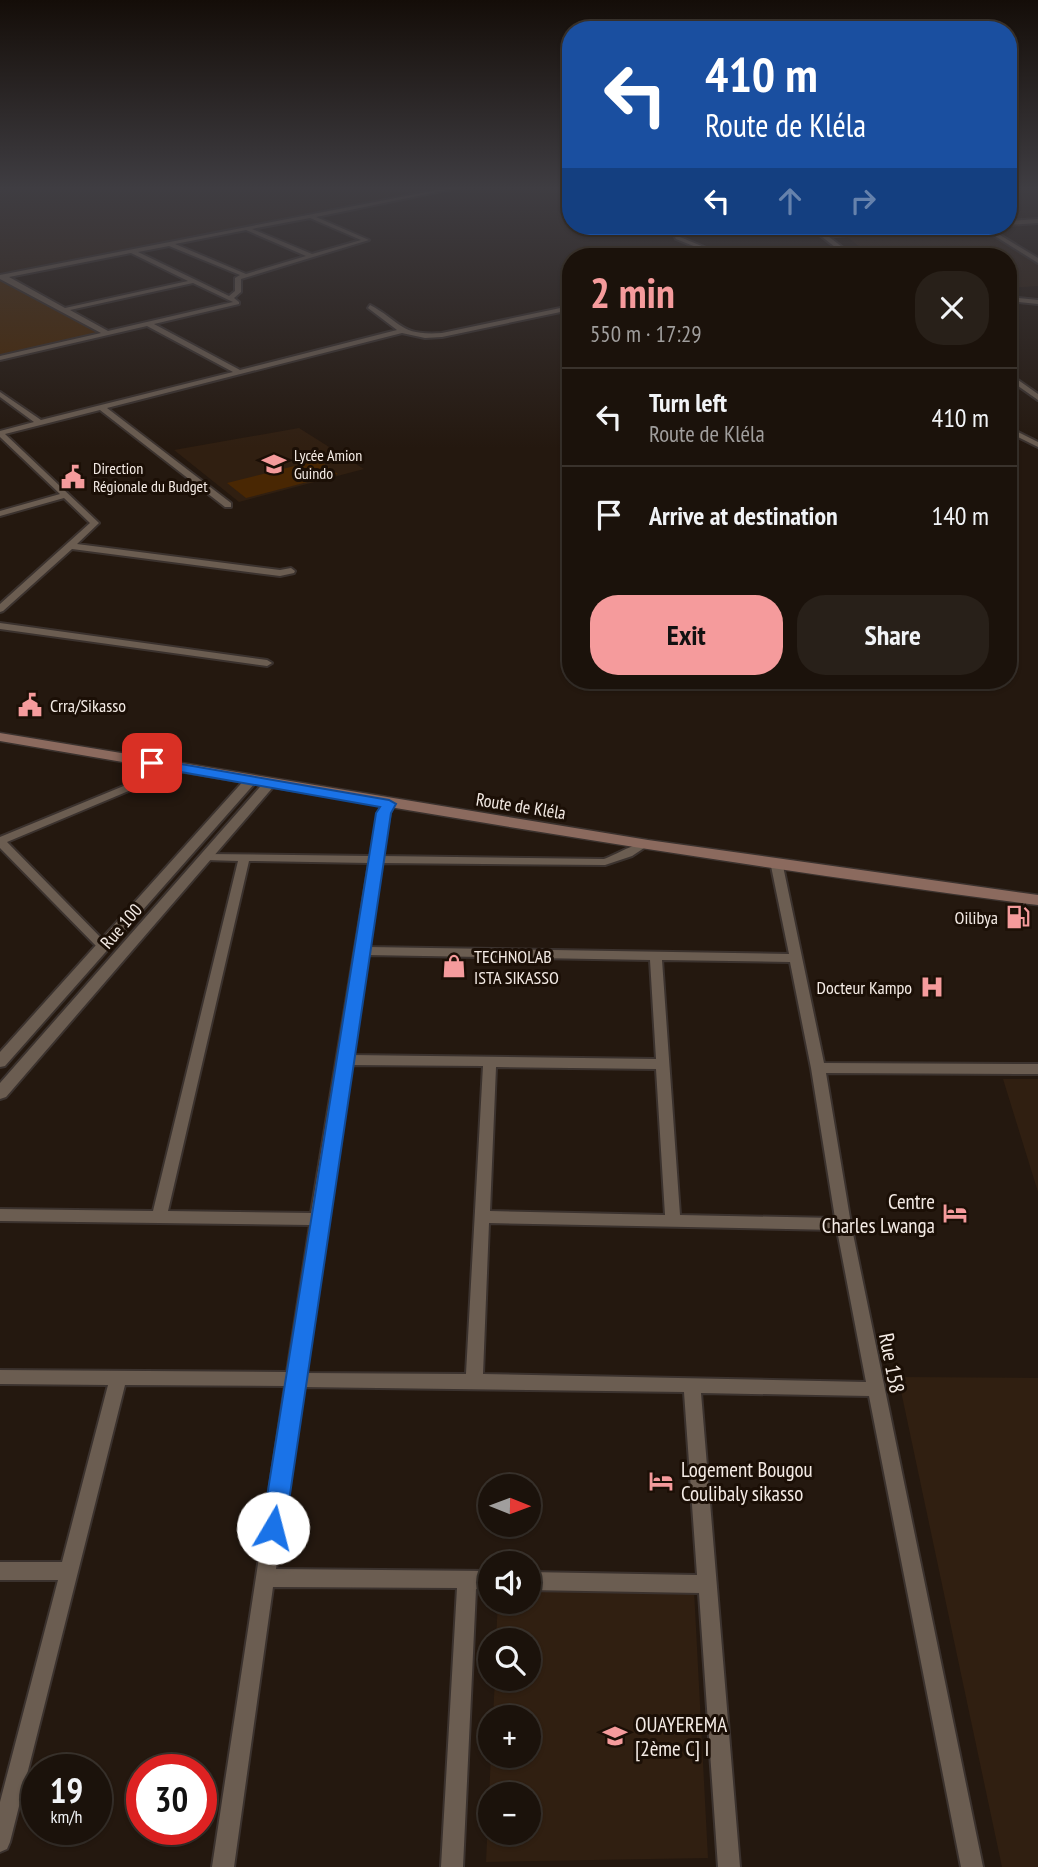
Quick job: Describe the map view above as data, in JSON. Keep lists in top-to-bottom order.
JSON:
{
  "streets": {
    "main road": ["Route de Kléla"],
    "street": ["Rue 100", "Rue 158"]
  },
  "crossings": [
    ["Route de Kléla", "Rue 100"],
    ["Route de Kléla", "Rue 158"]
  ],
  "places": {
    "school or university": ["Lycée Amion Guindo", "OUAYEREMA [2ème C] I"],
    "public building": ["Direction Régionale du Budget", "Crra/Sikasso"],
    "fuel station": ["Oilibya"],
    "shop": ["TECHNOLAB ISTA SIKASSO"],
    "hospital": ["Docteur Kampo"],
    "hotel": ["Centre Charles Lwanga", "Logement Bougou Coulibaly sikasso"]
  },
  "north": "right",
  "page": {
    "turn": ["410 m", "Route de Kléla"],
    "heading": ["2 min", "550 m · 17:29"],
    "list": [
      {
        "name": "Turn left",
        "note": "Route de Kléla",
        "value": "410 m"
      },
      {
        "name": "Arrive at destination",
        "value": "140 m"
      }
    ],
    "buttons": ["Exit", "Share"],
    "map_buttons": ["+", "−"],
    "speed": "19 km/h",
    "limit": "30"
  }
}
